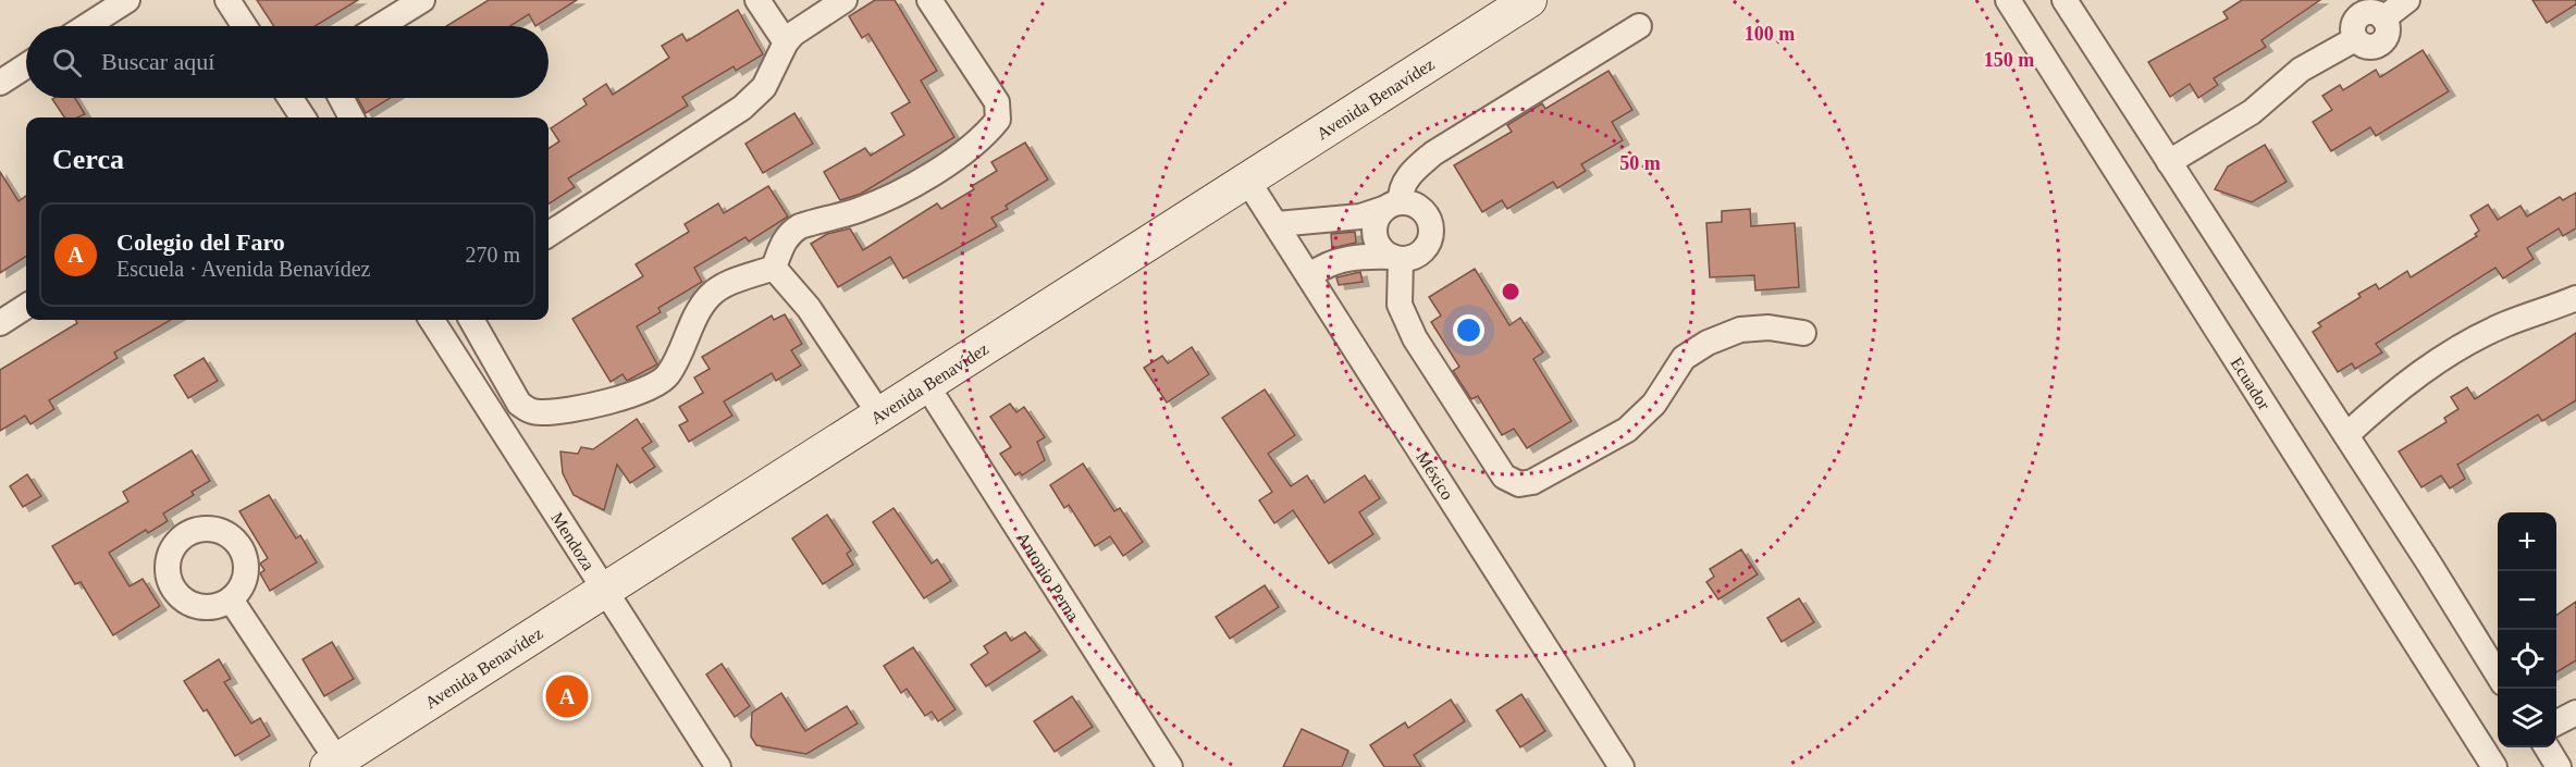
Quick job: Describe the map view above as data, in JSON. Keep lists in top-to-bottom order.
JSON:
{
  "streets": {
    "main road": ["Avenida Benavídez"],
    "street": [
      "Ecuador",
      "México",
      "Mendoza",
      "Antonio Perna"
    ]
  },
  "crossings": [
    ["Avenida Benavídez", "México"],
    ["Avenida Benavídez", "Mendoza"],
    ["Avenida Benavídez", "Antonio Perna"]
  ],
  "page": {
    "search": "Buscar aquí",
    "heading": "Cerca",
    "list": [
      {
        "mark": "A",
        "name": "Colegio del Faro",
        "note": "Escuela · Avenida Benavídez",
        "value": "270 m"
      }
    ],
    "map_buttons": ["+", "−"],
    "pins": "A"
  },
  "rings": ["100 m", "150 m", "50 m"]
}
